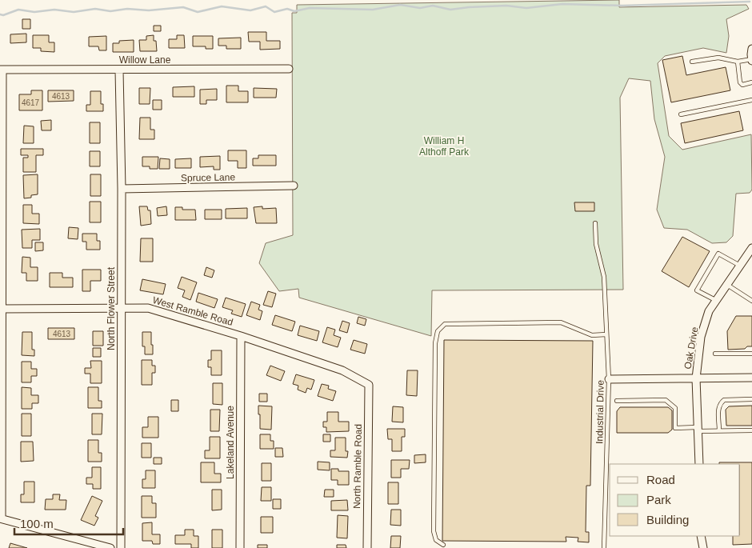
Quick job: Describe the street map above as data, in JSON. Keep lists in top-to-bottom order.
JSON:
{
  "streets": {
    "street": [
      "Willow Lane",
      "Spruce Lane",
      "North Flower Street",
      "West Ramble Road",
      "Oak Drive",
      "Lakeland Avenue",
      "North Ramble Road"
    ],
    "lane": ["Industrial Drive"]
  },
  "crossings": [
    ["Willow Lane", "North Flower Street"],
    ["Spruce Lane", "North Flower Street"],
    ["North Flower Street", "West Ramble Road"],
    ["West Ramble Road", "Lakeland Avenue"],
    ["West Ramble Road", "North Ramble Road"]
  ],
  "parks": ["William H Althoff Park"],
  "house_numbers": ["4613", "4617", "4613"],
  "legend": ["Road", "Park", "Building"],
  "scale_bar": "100 m"
}
